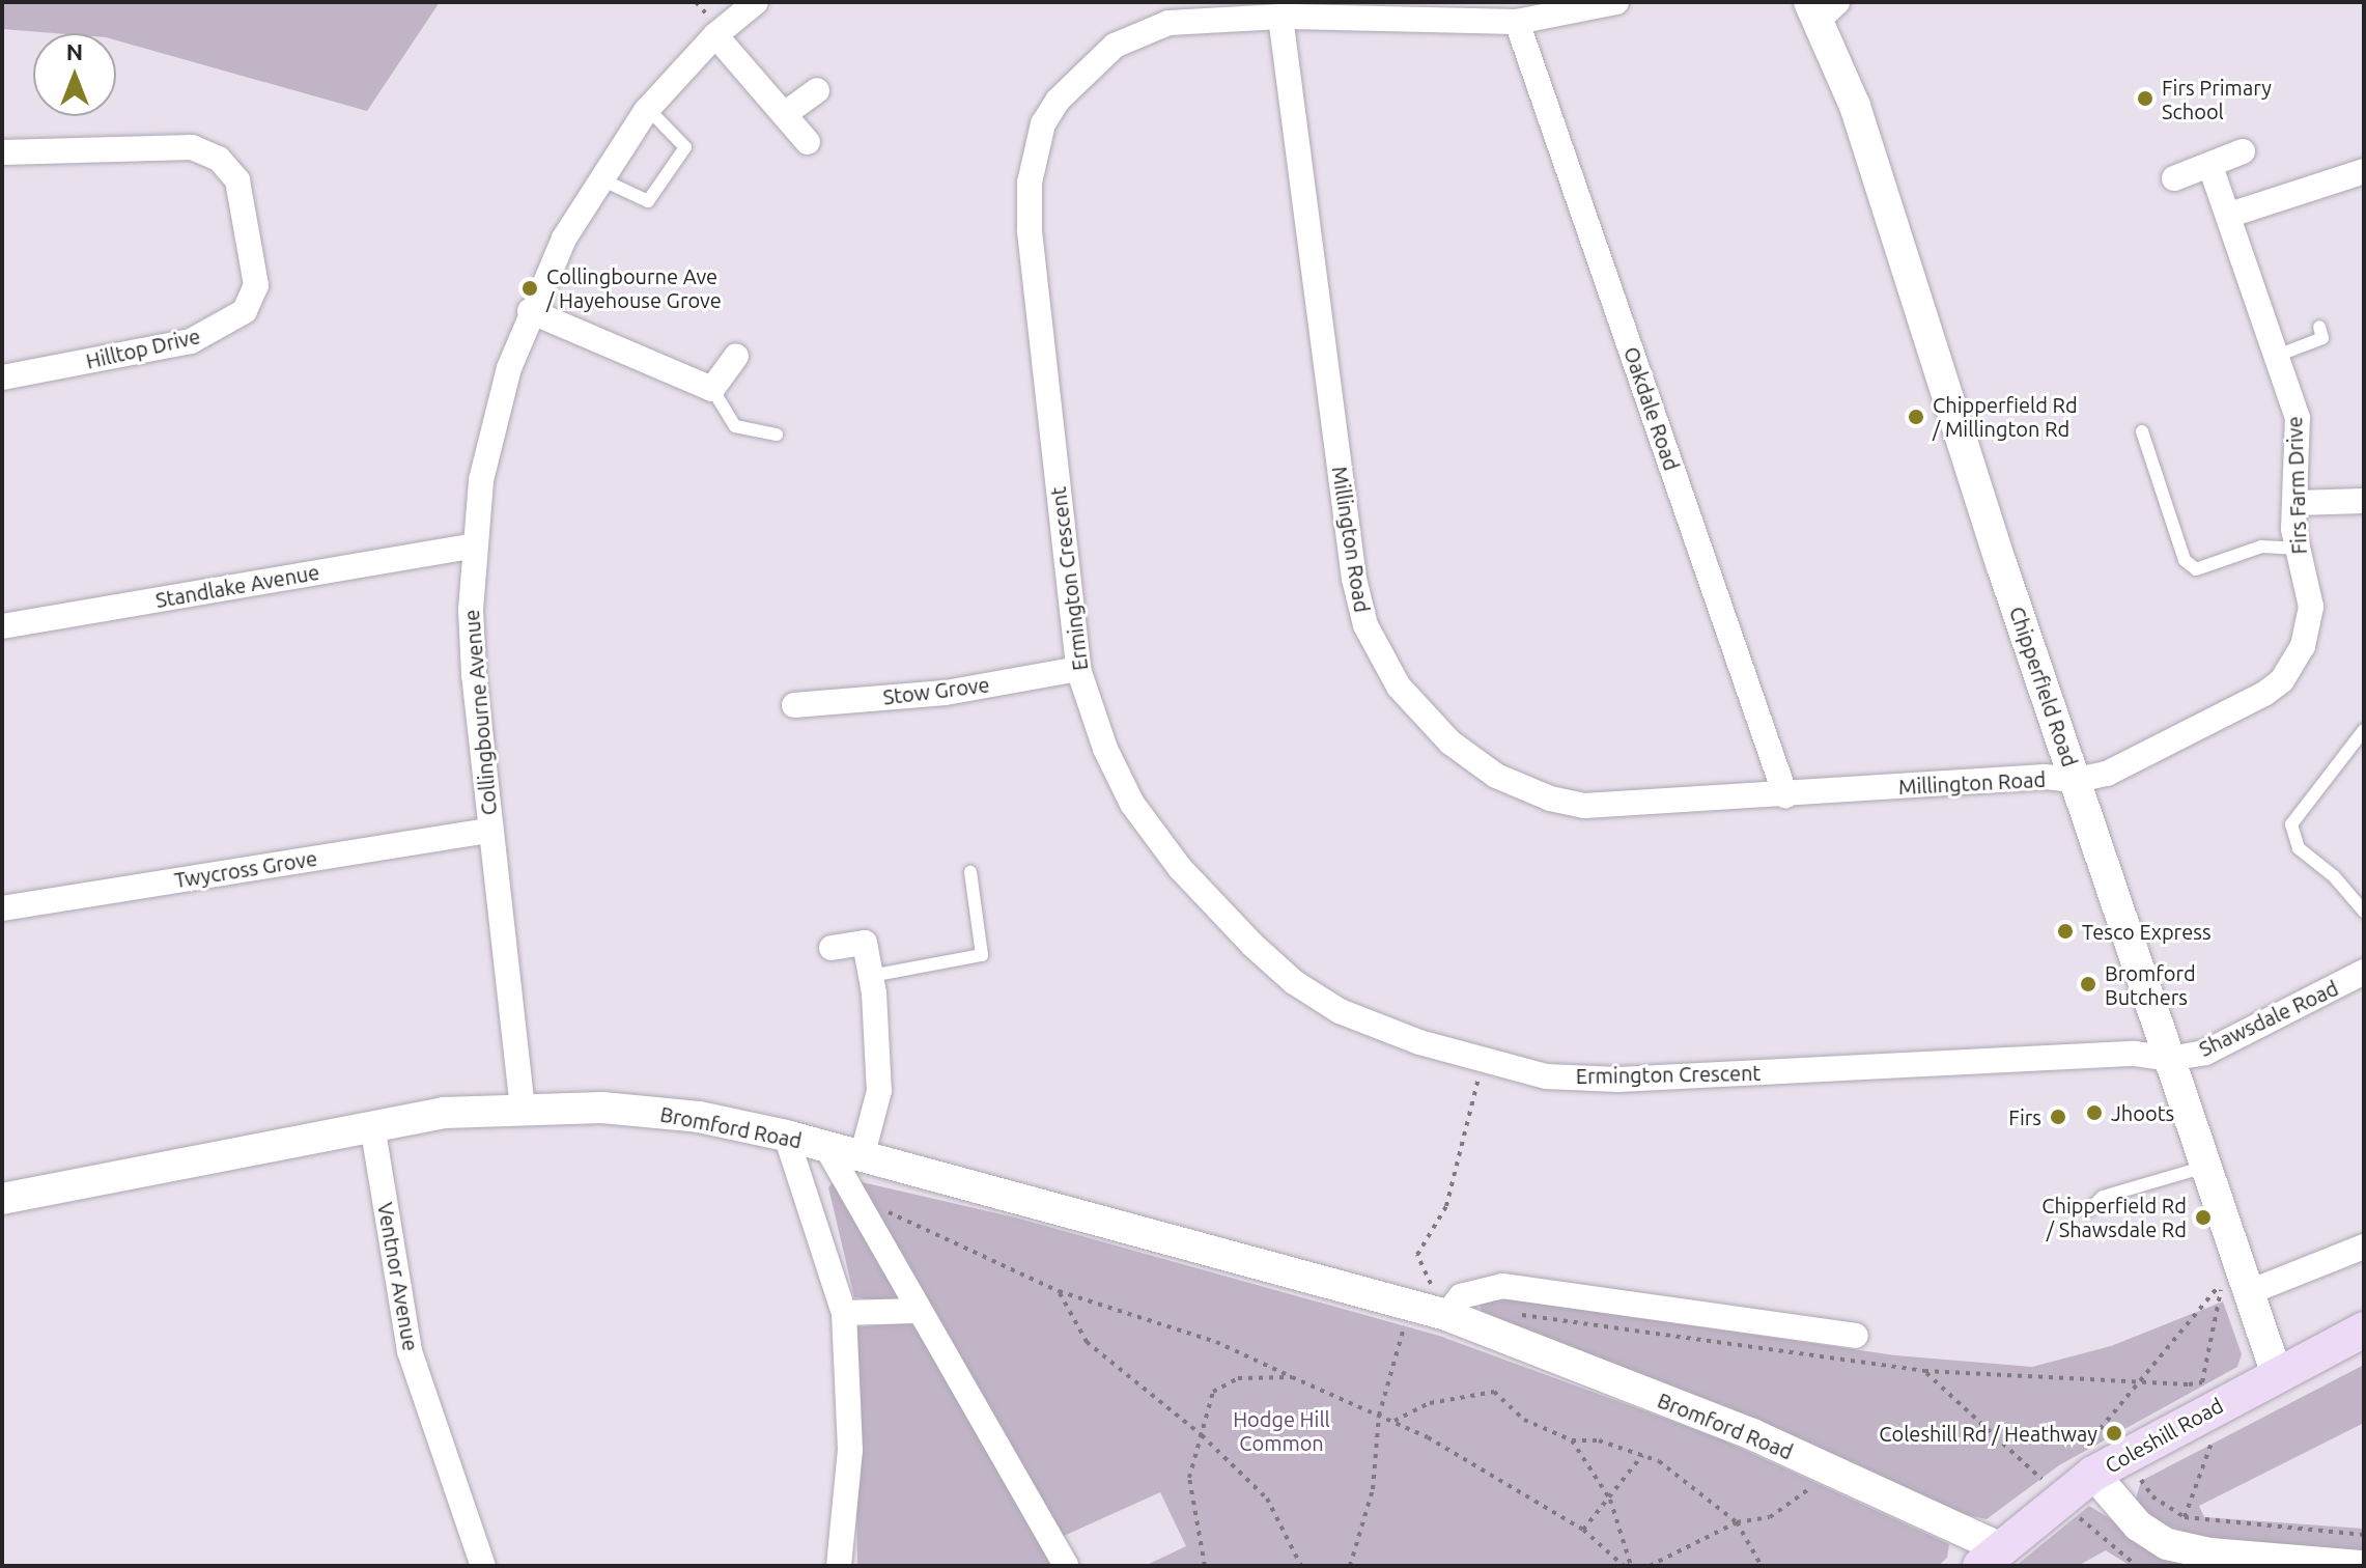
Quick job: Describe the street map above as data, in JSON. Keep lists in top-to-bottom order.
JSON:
{
  "streets": {
    "main road": ["Coleshill Road"],
    "street": [
      "Hilltop Drive",
      "Oakdale Road",
      "Firs Farm Drive",
      "Millington Road",
      "Ermington Crescent",
      "Standlake Avenue",
      "Chipperfield Road",
      "Stow Grove",
      "Collingbourne Avenue",
      "Twycross Grove",
      "Shawsdale Road",
      "Bromford Road",
      "Ventnor Avenue"
    ]
  },
  "crossings": [
    ["Oakdale Road", "Millington Road"],
    ["Oakdale Road", "Ermington Crescent"],
    ["Firs Farm Drive", "Millington Road"],
    ["Firs Farm Drive", "Chipperfield Road"],
    ["Millington Road", "Ermington Crescent"],
    ["Millington Road", "Chipperfield Road"],
    ["Ermington Crescent", "Chipperfield Road"],
    ["Ermington Crescent", "Stow Grove"],
    ["Ermington Crescent", "Shawsdale Road"],
    ["Standlake Avenue", "Collingbourne Avenue"],
    ["Chipperfield Road", "Shawsdale Road"],
    ["Chipperfield Road", "Coleshill Road"],
    ["Collingbourne Avenue", "Twycross Grove"],
    ["Collingbourne Avenue", "Bromford Road"],
    ["Bromford Road", "Ventnor Avenue"],
    ["Bromford Road", "Coleshill Road"]
  ],
  "parks": ["Hodge Hill Common"],
  "places": [
    "Firs Primary School",
    "Collingbourne Ave / Hayehouse Grove",
    "Chipperfield Rd / Millington Rd",
    "Tesco Express",
    "Bromford Butchers",
    "Jhoots",
    "Firs",
    "Chipperfield Rd / Shawsdale Rd",
    "Coleshill Rd / Heathway"
  ],
  "north": "top"
}
